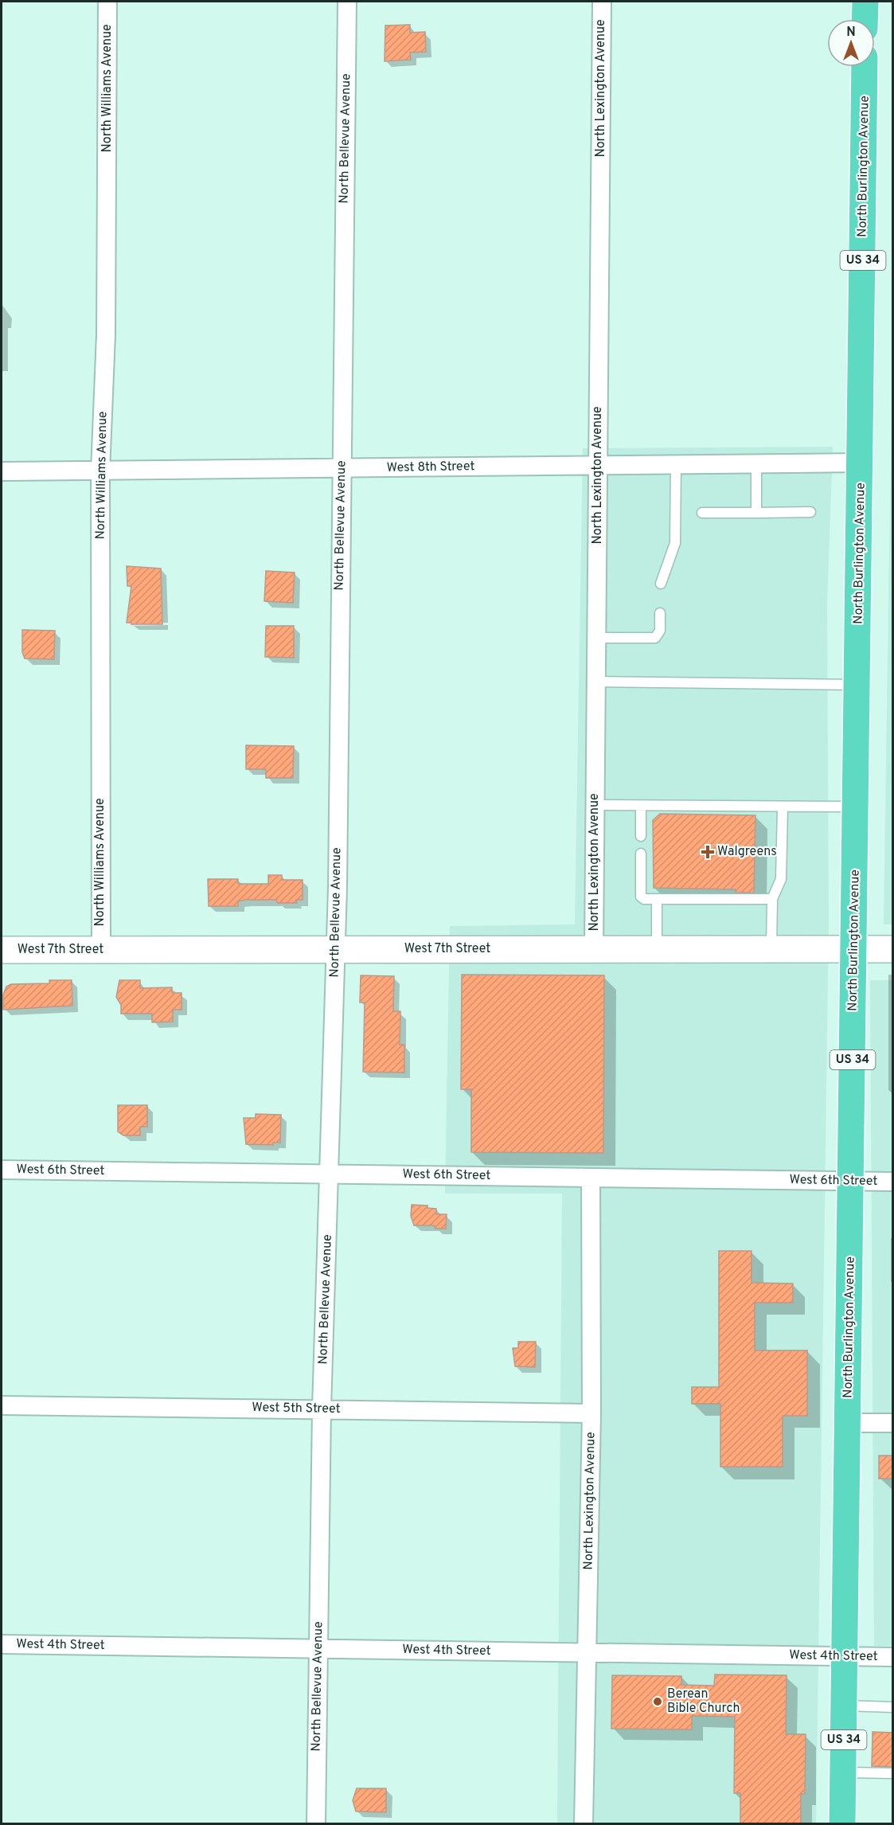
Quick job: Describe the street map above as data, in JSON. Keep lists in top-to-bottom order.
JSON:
{
  "streets": {
    "highway": ["North Burlington Avenue", "US 34"],
    "main road": ["West 7th Street"],
    "street": [
      "North Williams Avenue",
      "North Lexington Avenue",
      "North Bellevue Avenue",
      "West 8th Street",
      "West 6th Street",
      "West 5th Street",
      "West 4th Street"
    ]
  },
  "crossings": [
    ["North Williams Avenue", "West 8th Street"],
    ["North Williams Avenue", "West 7th Street"],
    ["North Lexington Avenue", "West 8th Street"],
    ["North Lexington Avenue", "West 7th Street"],
    ["North Lexington Avenue", "West 6th Street"],
    ["North Lexington Avenue", "West 5th Street"],
    ["North Lexington Avenue", "West 4th Street"],
    ["North Bellevue Avenue", "West 8th Street"],
    ["North Bellevue Avenue", "West 7th Street"],
    ["North Bellevue Avenue", "West 6th Street"],
    ["North Bellevue Avenue", "West 5th Street"],
    ["North Bellevue Avenue", "West 4th Street"],
    ["North Burlington Avenue", "West 8th Street"],
    ["North Burlington Avenue", "West 7th Street"],
    ["North Burlington Avenue", "West 6th Street"],
    ["North Burlington Avenue", "West 4th Street"]
  ],
  "places": {
    "health": ["Walgreens"],
    "other": ["Berean Bible Church"]
  },
  "north": "top"
}
